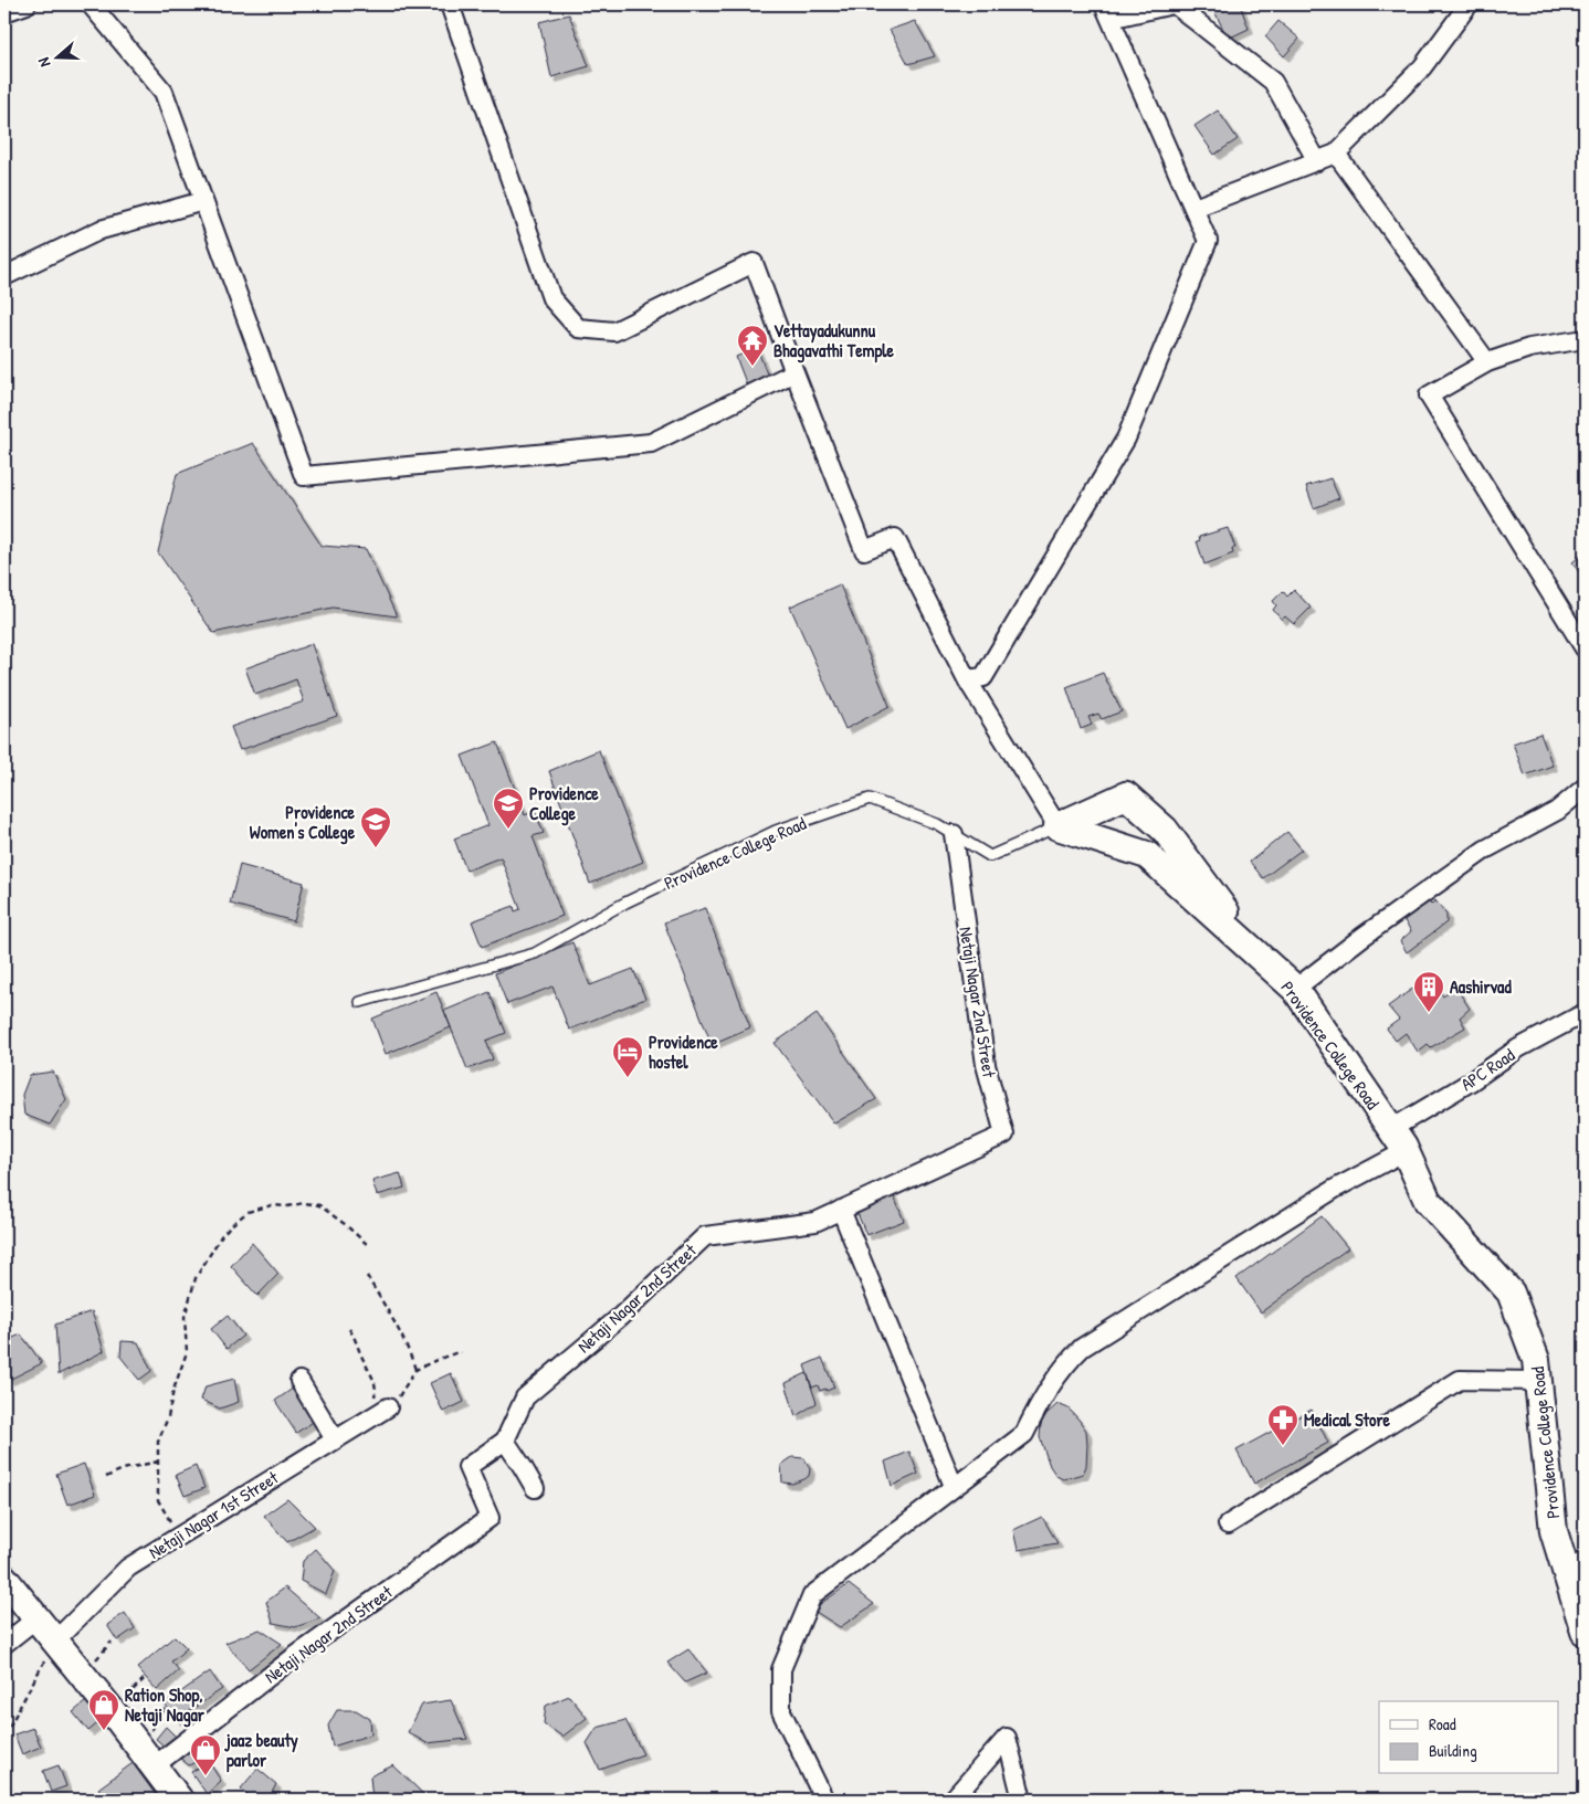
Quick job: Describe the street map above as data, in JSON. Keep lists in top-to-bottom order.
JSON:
{
  "streets": {
    "street": [
      "Providence College Road",
      "Netaji Nagar 2nd Street",
      "APC Road",
      "Netaji Nagar 1st Street"
    ]
  },
  "crossings": [
    ["Providence College Road", "Netaji Nagar 2nd Street"],
    ["Providence College Road", "APC Road"]
  ],
  "places": {
    "temple": ["Vettayadukunnu Bhagavathi Temple"],
    "school or university": ["Providence College", "Providence Women's College"],
    "building": ["Aashirvad"],
    "hotel": ["Providence hostel"],
    "pharmacy": ["Medical Store"],
    "shop": ["Ration Shop, Netaji Nagar", "jaaz beauty parlor"]
  },
  "legend": ["Road", "Building"],
  "north": "left"
}
